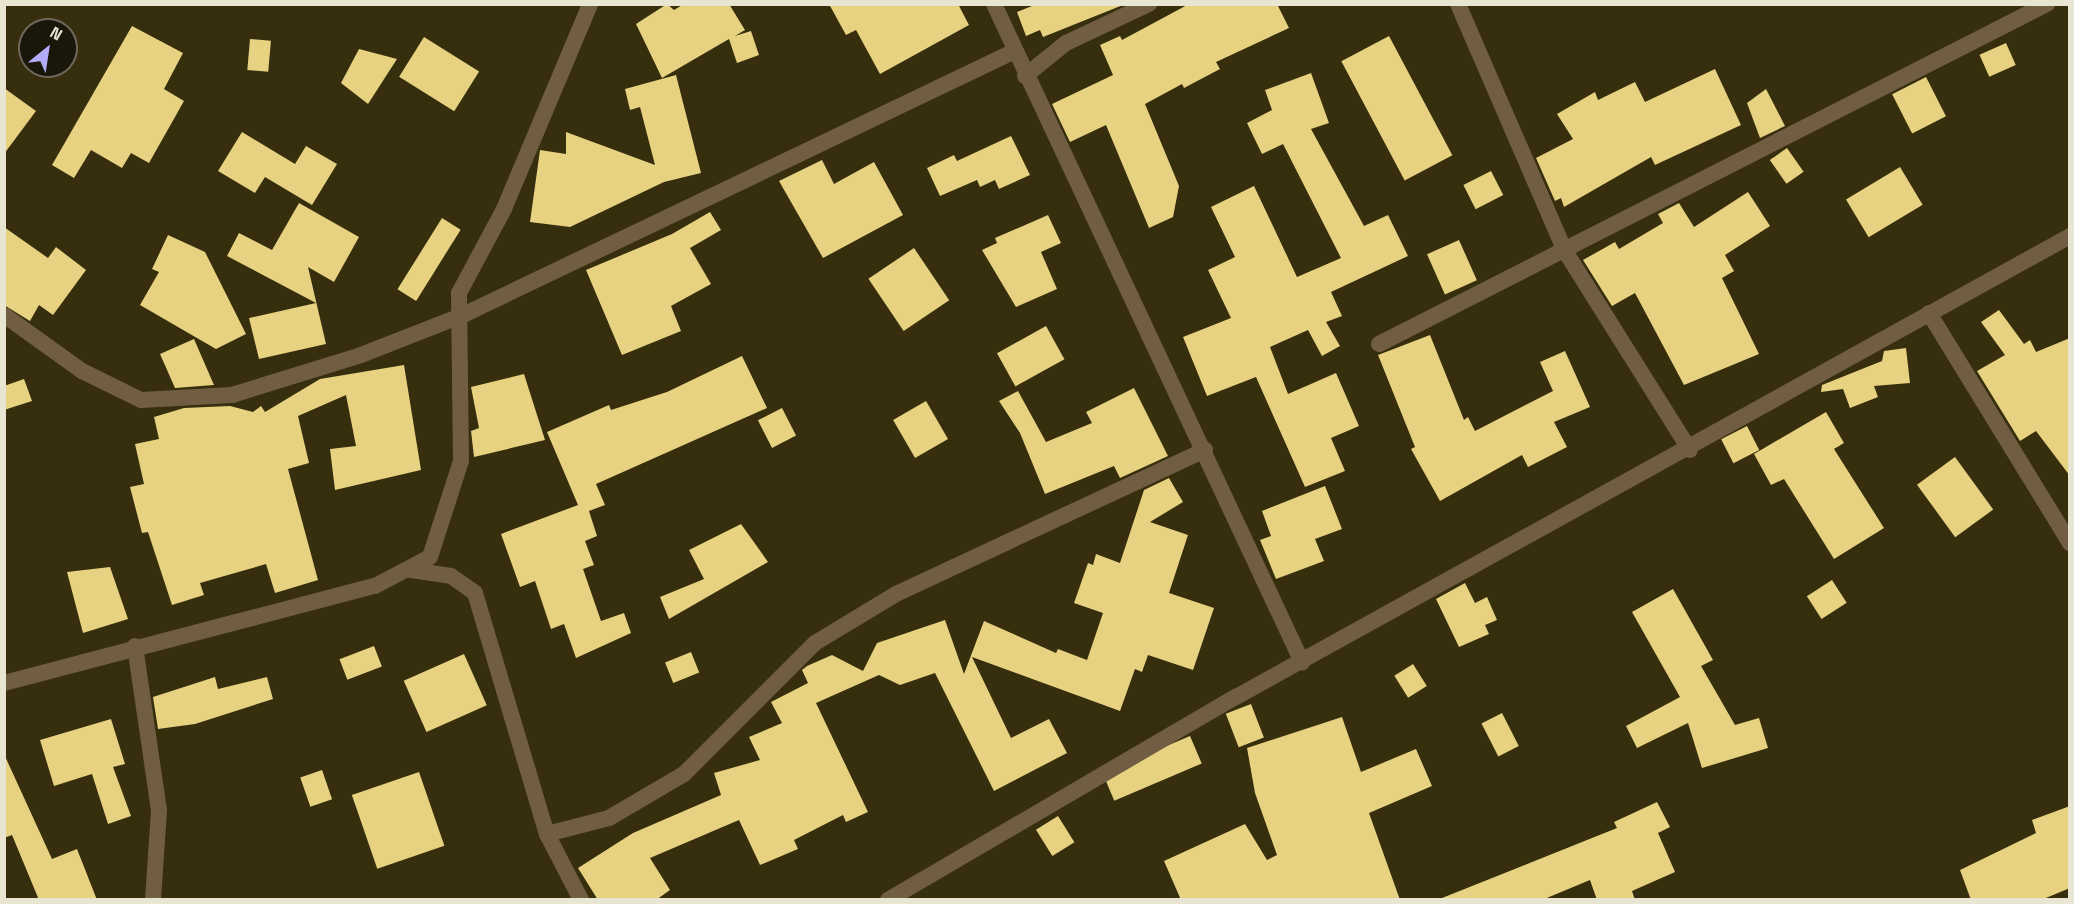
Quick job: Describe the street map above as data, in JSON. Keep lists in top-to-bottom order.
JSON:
{
  "north": "top right"
}
